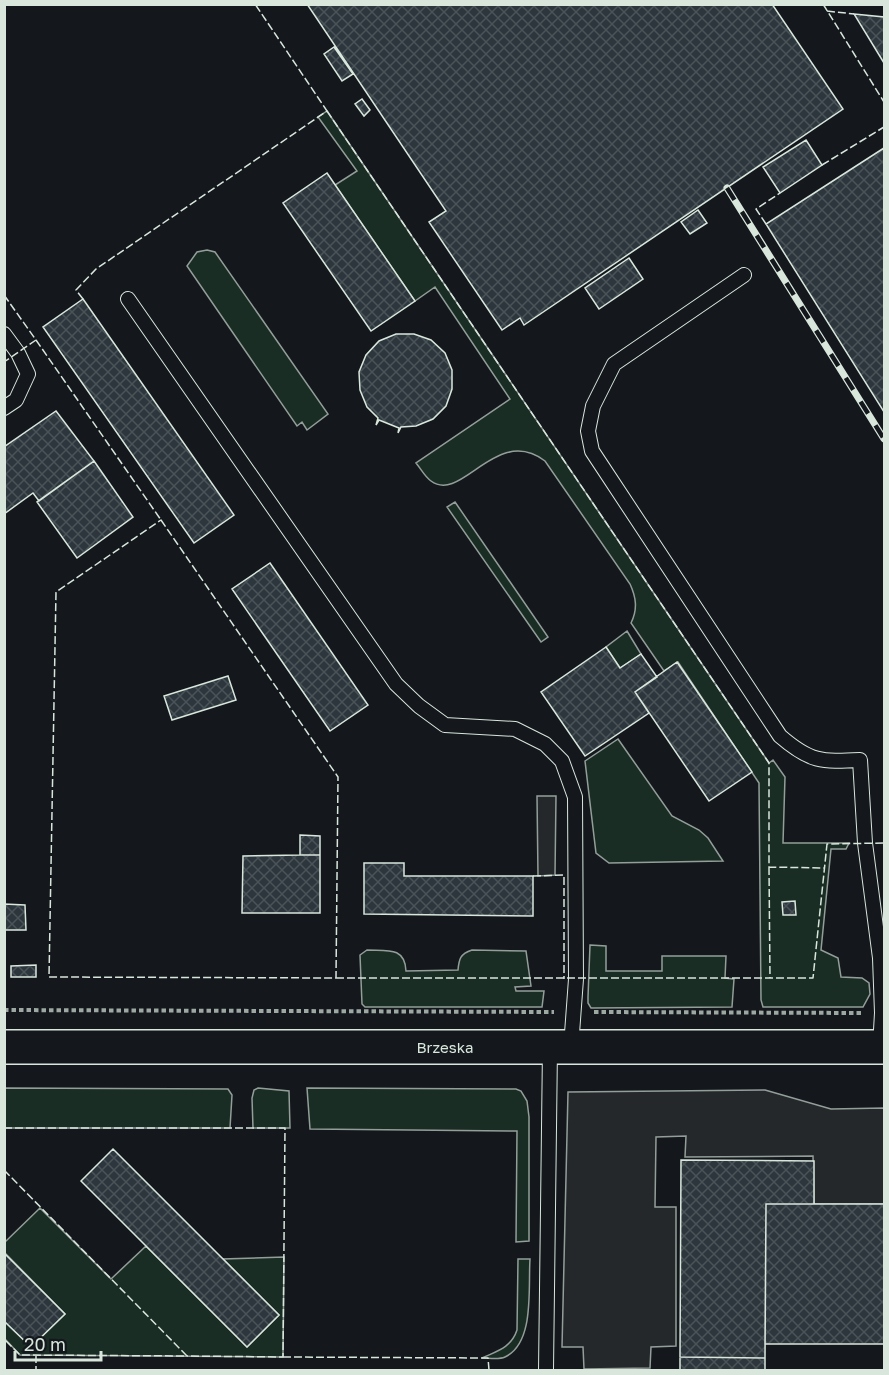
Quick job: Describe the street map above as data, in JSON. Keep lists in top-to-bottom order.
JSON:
{
  "streets": {
    "main road": ["Brzeska"]
  },
  "scale_bar": "20 m"
}
